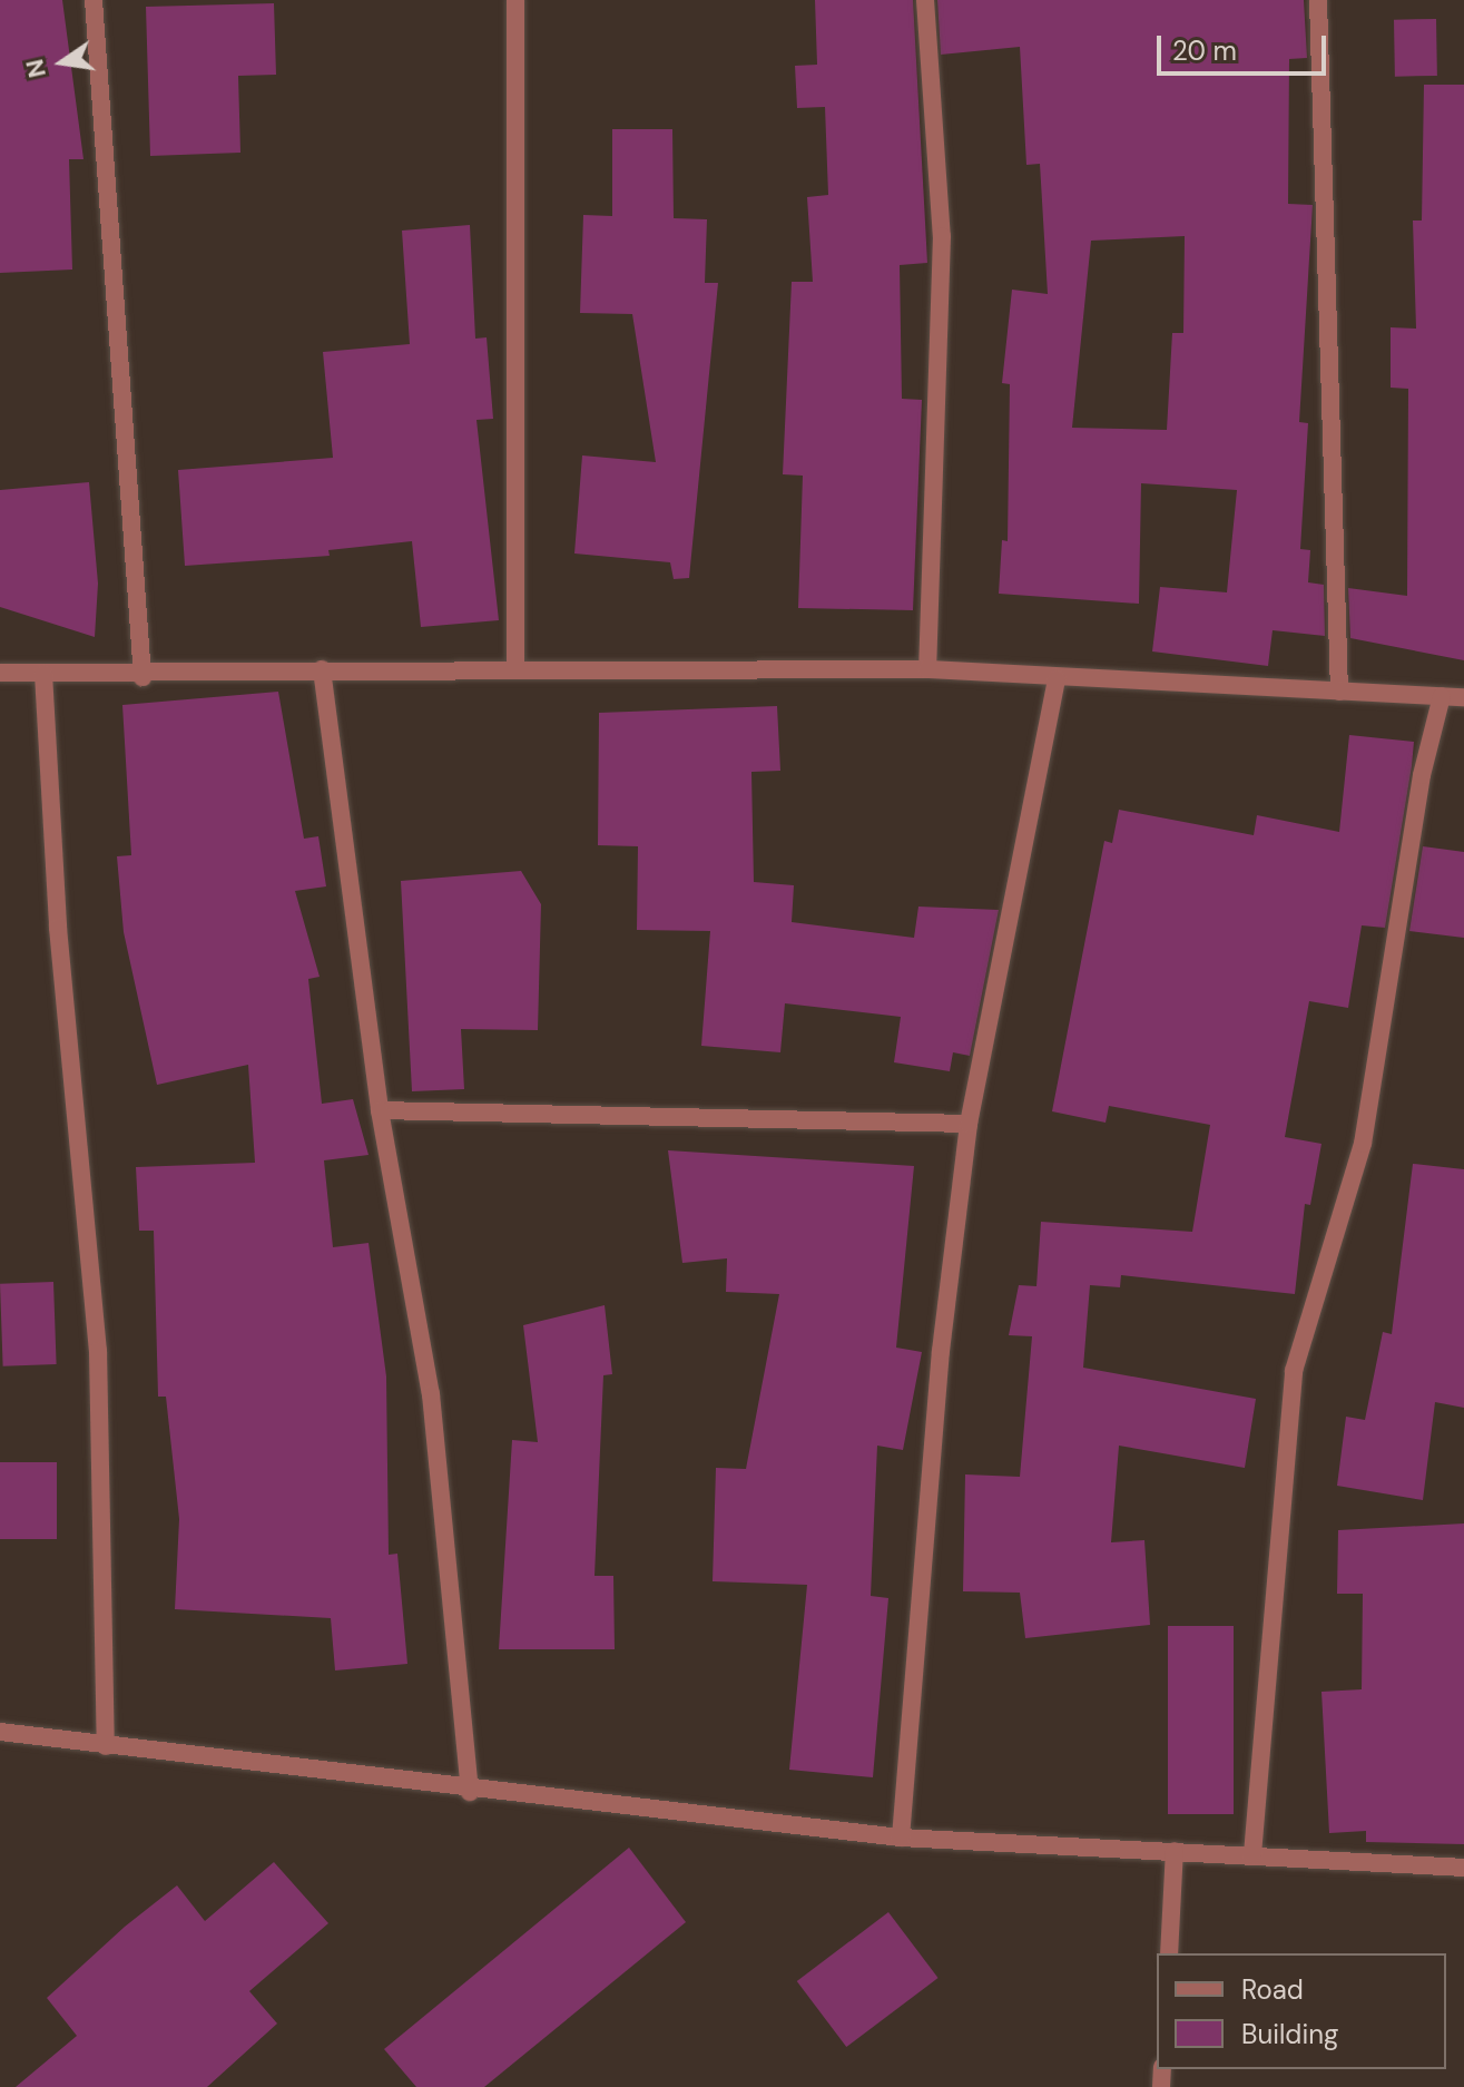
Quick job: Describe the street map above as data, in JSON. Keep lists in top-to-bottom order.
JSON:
{
  "legend": ["Road", "Building"],
  "scale_bar": "20 m",
  "north": "left"
}
